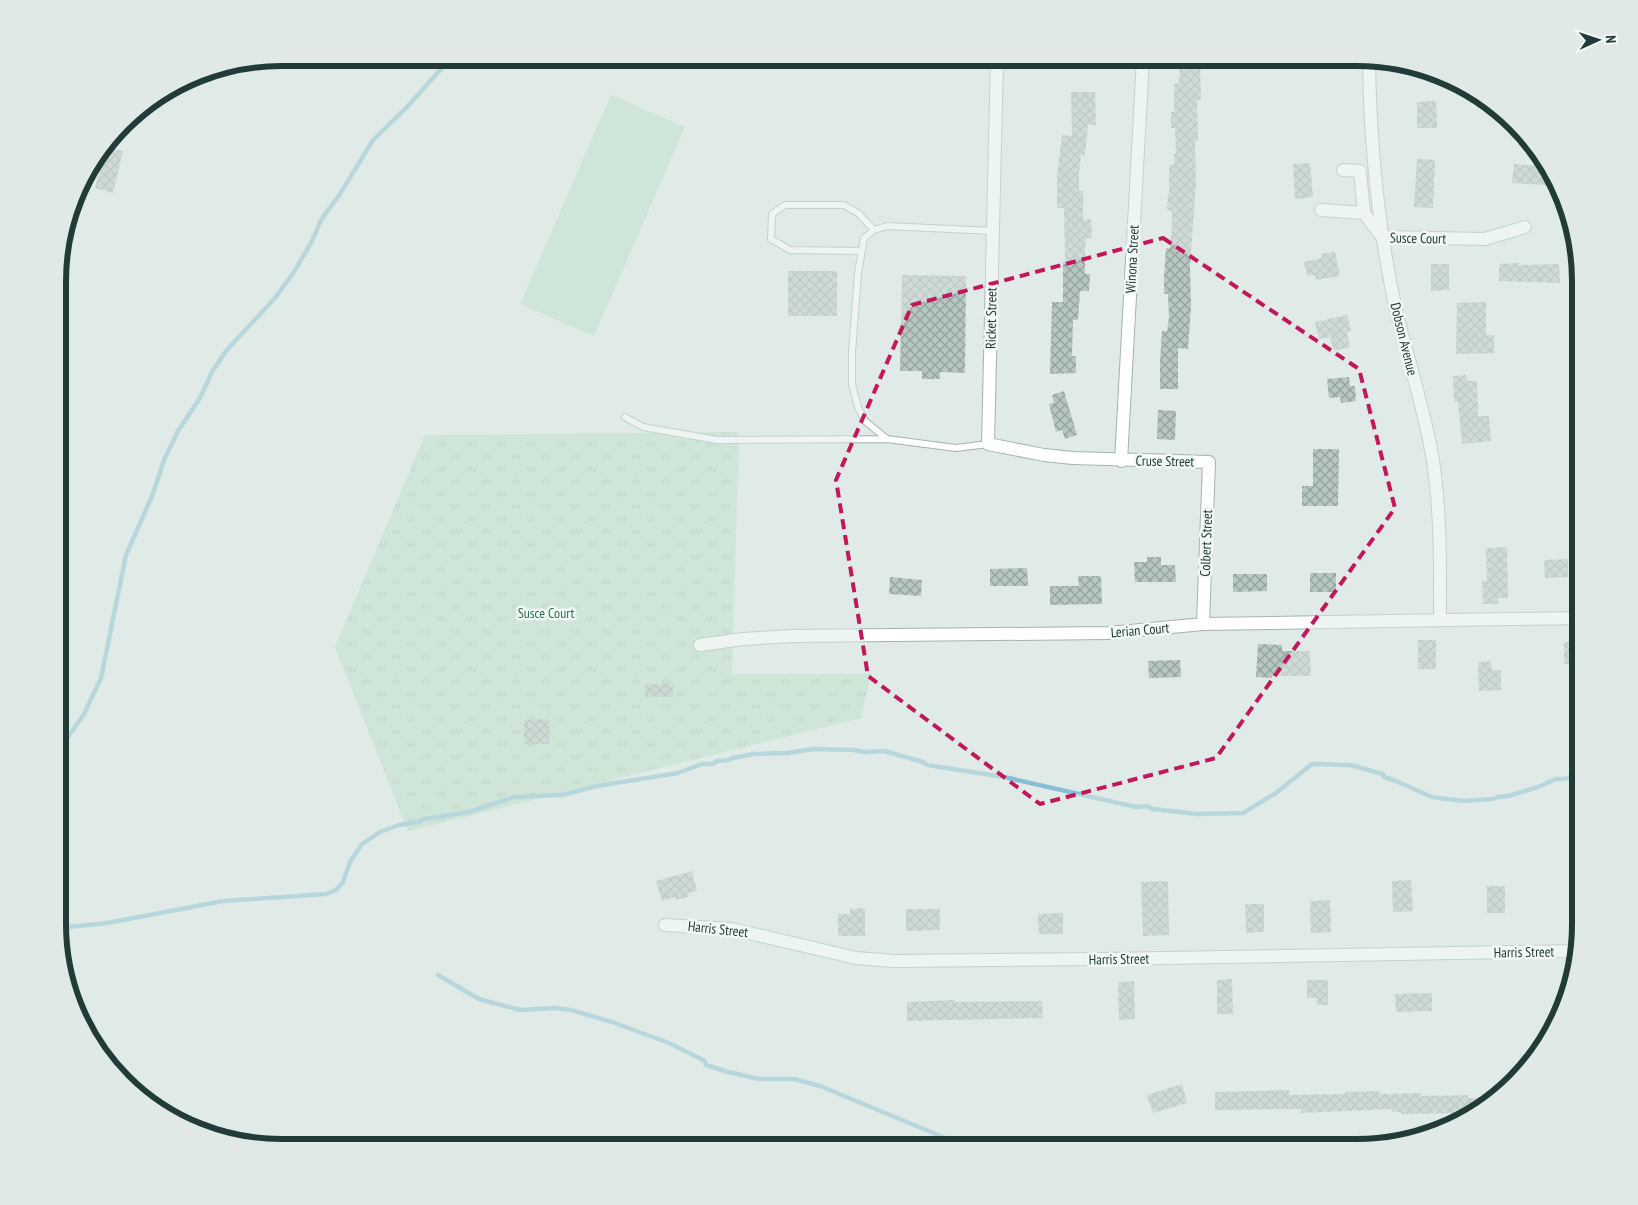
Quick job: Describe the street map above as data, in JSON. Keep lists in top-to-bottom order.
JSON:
{
  "streets": {
    "street": [
      "Susce Court",
      "Winona Street",
      "Ricket Street",
      "Dobson Avenue",
      "Cruse Street",
      "Colbert Street",
      "Lerian Court",
      "Harris Street"
    ]
  },
  "crossings": [
    ["Susce Court", "Dobson Avenue"],
    ["Winona Street", "Cruse Street"],
    ["Dobson Avenue", "Lerian Court"],
    ["Cruse Street", "Colbert Street"],
    ["Colbert Street", "Lerian Court"]
  ],
  "parks": ["Susce Court"],
  "north": "right"
}
